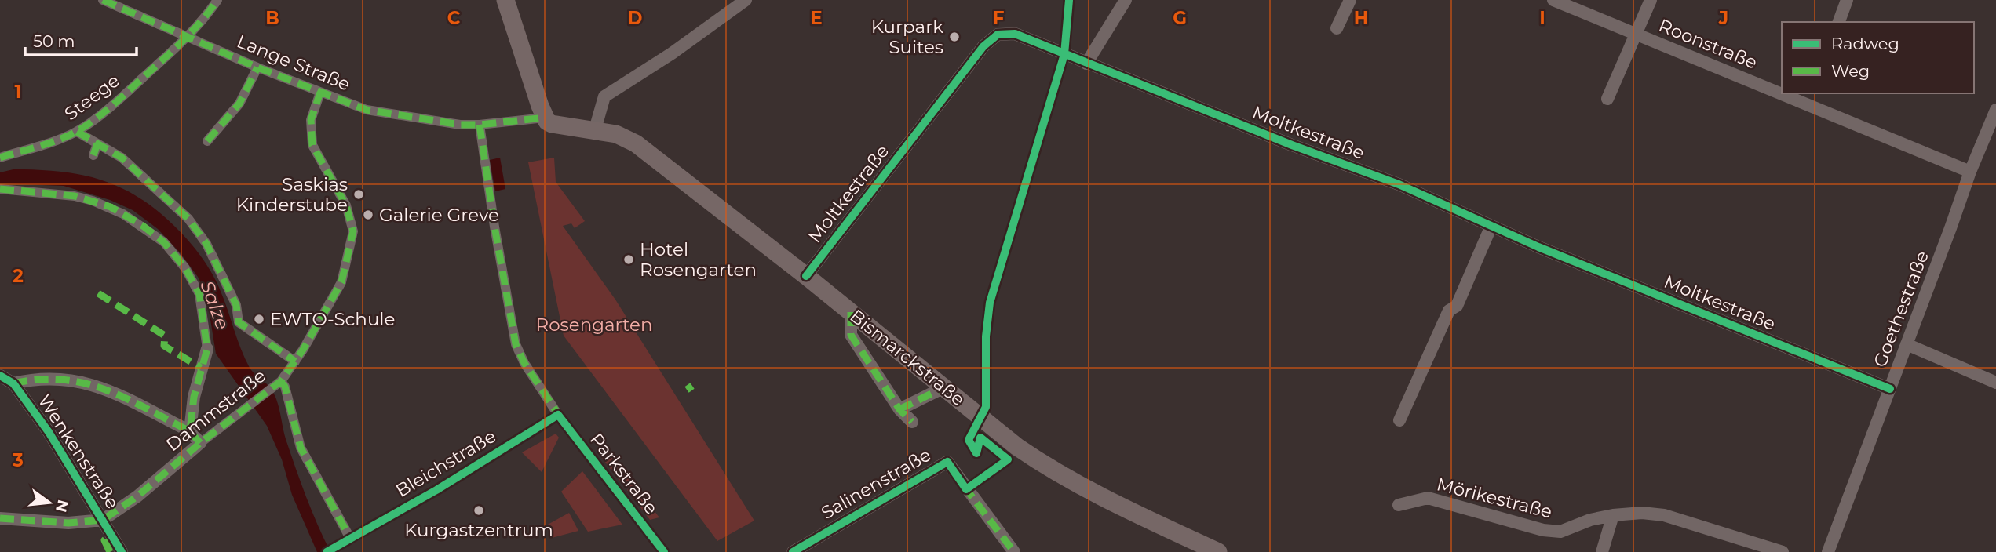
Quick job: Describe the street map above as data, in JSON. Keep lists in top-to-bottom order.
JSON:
{
  "streets": {
    "main road": ["Bismarckstraße"],
    "street": [
      "Roonstraße",
      "Lange Straße",
      "Steege",
      "Moltkestraße",
      "Goethestraße",
      "Dammstraße",
      "Wenkenstraße",
      "Bleichstraße",
      "Parkstraße",
      "Salinenstraße",
      "Mörikestraße"
    ]
  },
  "crossings": [
    ["Roonstraße", "Goethestraße"],
    ["Lange Straße", "Steege"],
    ["Lange Straße", "Bismarckstraße"],
    ["Lange Straße", "Dammstraße"],
    ["Lange Straße", "Parkstraße"],
    ["Moltkestraße", "Goethestraße"],
    ["Moltkestraße", "Bismarckstraße"],
    ["Bismarckstraße", "Salinenstraße"],
    ["Dammstraße", "Wenkenstraße"],
    ["Dammstraße", "Bleichstraße"],
    ["Bleichstraße", "Parkstraße"]
  ],
  "water": ["Salze"],
  "parks": ["Rosengarten"],
  "places": [
    "Kurpark Suites",
    "Saskias Kinderstube",
    "Galerie Greve",
    "Hotel Rosengarten",
    "EWTO-Schule",
    "Kurgastzentrum"
  ],
  "legend": ["Radweg", "Weg"],
  "scale_bar": "50 m",
  "north": "right",
  "grid": {
    "columns": [
      "B",
      "C",
      "D",
      "E",
      "F",
      "G",
      "H",
      "I",
      "J"
    ],
    "rows": ["1", "2", "3"]
  }
}
